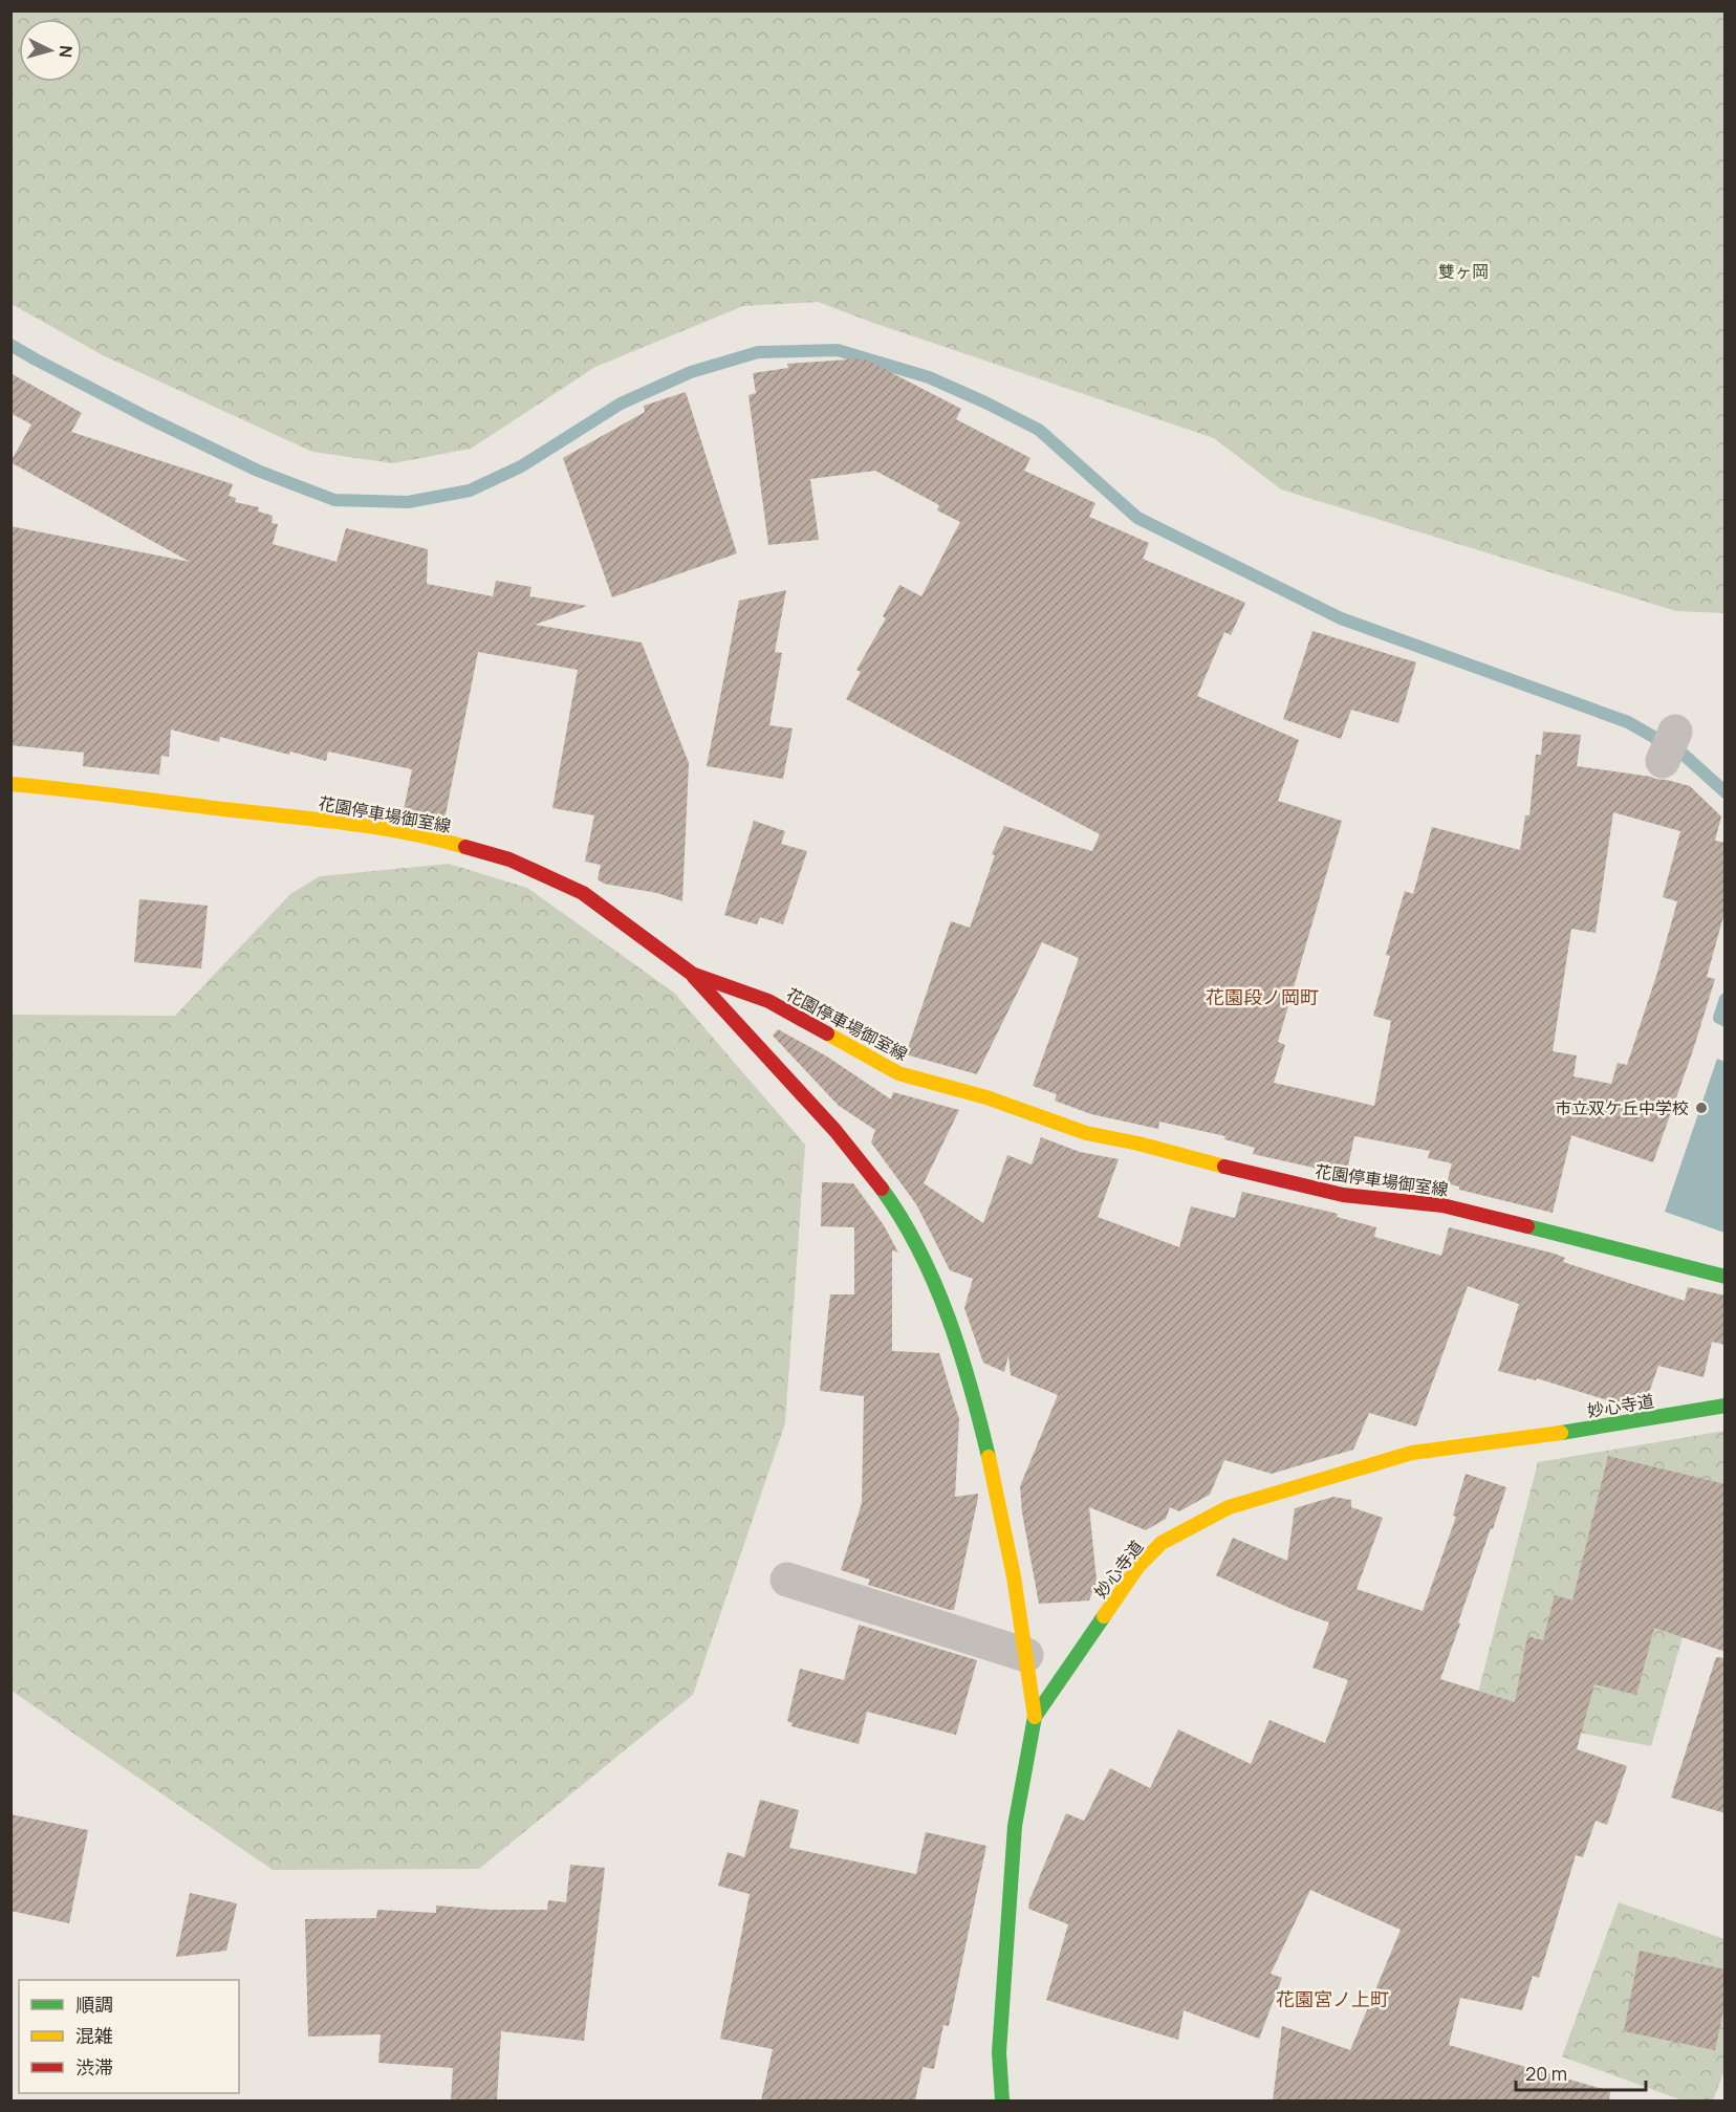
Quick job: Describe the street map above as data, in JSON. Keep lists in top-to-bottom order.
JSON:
{
  "streets": {
    "street": ["花園停車場御室線", "妙心寺道"]
  },
  "districts": ["花園段ノ岡町", "花園宮ノ上町"],
  "parks": ["雙ヶ岡"],
  "places": ["市立双ケ丘中学校"],
  "legend": ["順調", "混雑", "渋滞"],
  "scale_bar": "20 m",
  "north": "right"
}
